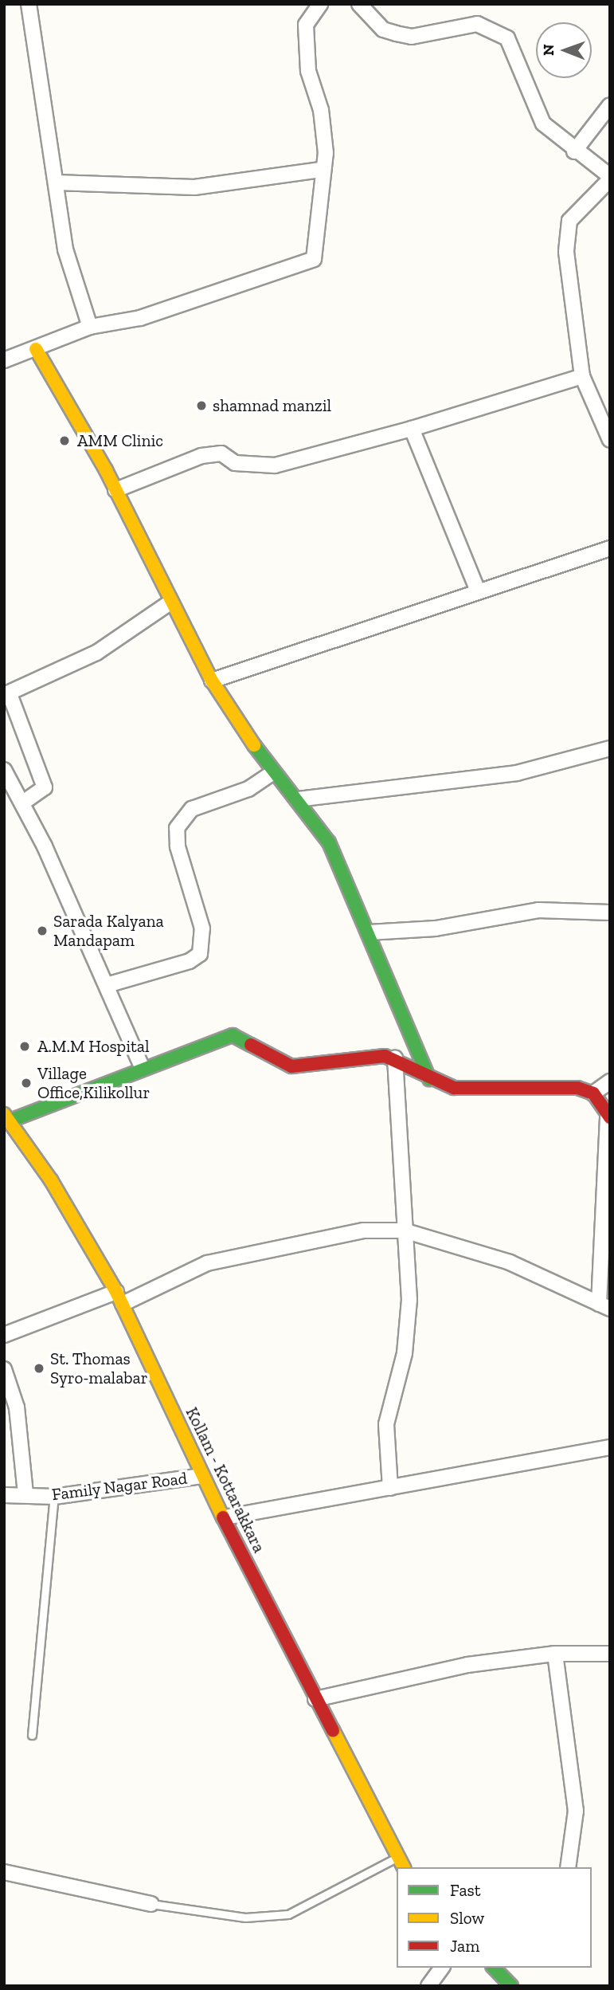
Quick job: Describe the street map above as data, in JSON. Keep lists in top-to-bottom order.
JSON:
{
  "streets": {
    "street": ["Kollam - Kottarakkara", "Family Nagar Road"]
  },
  "crossings": [
    ["Kollam - Kottarakkara", "Family Nagar Road"]
  ],
  "places": [
    "shamnad manzil",
    "AMM Clinic",
    "Sarada Kalyana Mandapam",
    "A.M.M Hospital",
    "Village Office,Kilikollur",
    "St. Thomas Syro-malabar"
  ],
  "legend": ["Fast", "Slow", "Jam"],
  "north": "left"
}
